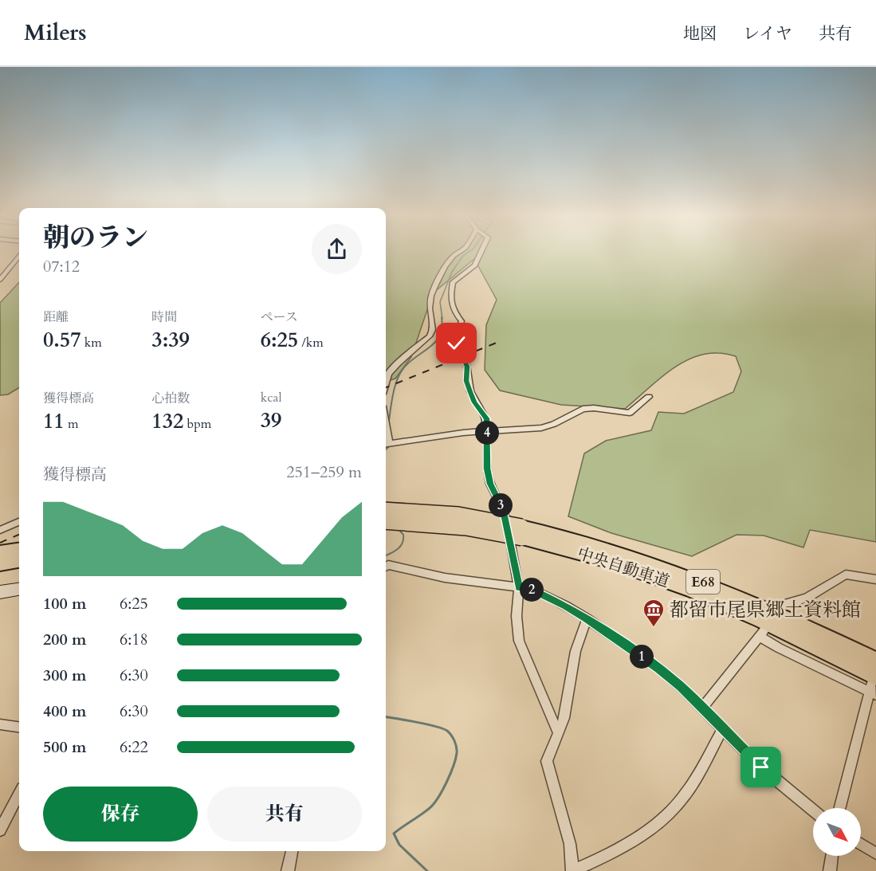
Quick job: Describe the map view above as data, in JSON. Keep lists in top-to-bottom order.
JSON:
{
  "streets": {
    "highway": ["中央自動車道", "E68"]
  },
  "places": {
    "museum": ["都留市尾県郷土資料館"]
  },
  "north": "bottom right",
  "page": {
    "header": "Milers",
    "nav": ["地図", "レイヤ", "共有"],
    "heading": ["朝のラン", "07:12"],
    "stats": [
      ["距離", "0.57 km"],
      ["時間", "3:39"],
      ["ペース", "6:25 /km"],
      ["獲得標高", "11 m"],
      ["心拍数", "132 bpm"],
      ["kcal", "39"]
    ],
    "pins": [
      "4",
      "3",
      "2",
      "1"
    ],
    "chart": ["獲得標高", "251–259 m"],
    "list": [
      {
        "name": "100 m",
        "note": "6:25"
      },
      {
        "name": "200 m",
        "note": "6:18"
      },
      {
        "name": "300 m",
        "note": "6:30"
      },
      {
        "name": "400 m",
        "note": "6:30"
      },
      {
        "name": "500 m",
        "note": "6:22"
      }
    ],
    "buttons": ["保存", "共有"]
  }
}
